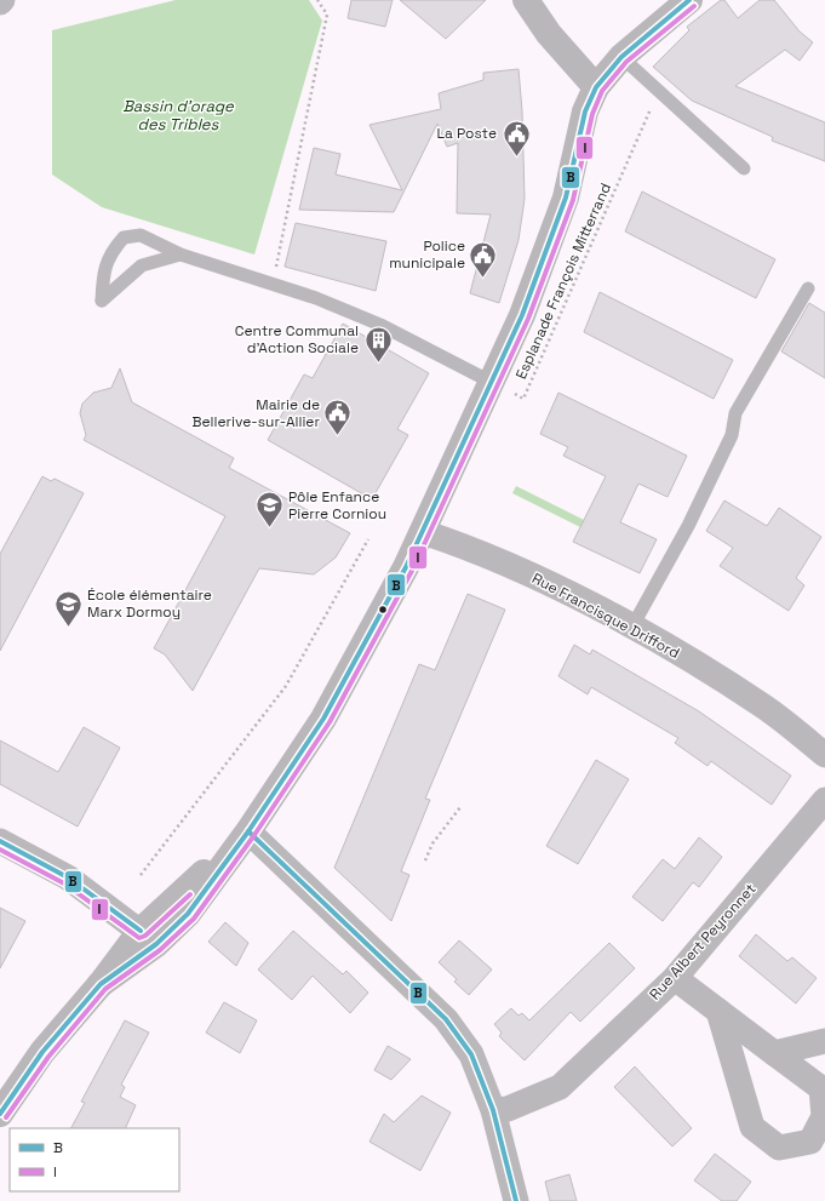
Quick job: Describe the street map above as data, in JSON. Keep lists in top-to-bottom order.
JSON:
{
  "streets": {
    "street": ["Rue Francisque Drifford", "Rue Albert Peyronnet"],
    "path": ["Esplanade François Mitterrand"]
  },
  "water": ["Bassin d'orage des Tribles"],
  "places": {
    "public building": ["La Poste", "Police municipale", "Mairie de Bellerive-sur-Allier"],
    "building": ["Centre Communal d'Action Sociale"],
    "school or university": ["Pôle Enfance Pierre Corniou", "École élémentaire Marx Dormoy"]
  },
  "lines": ["transit line B", "transit line I"],
  "legend": ["B", "I"]
}
